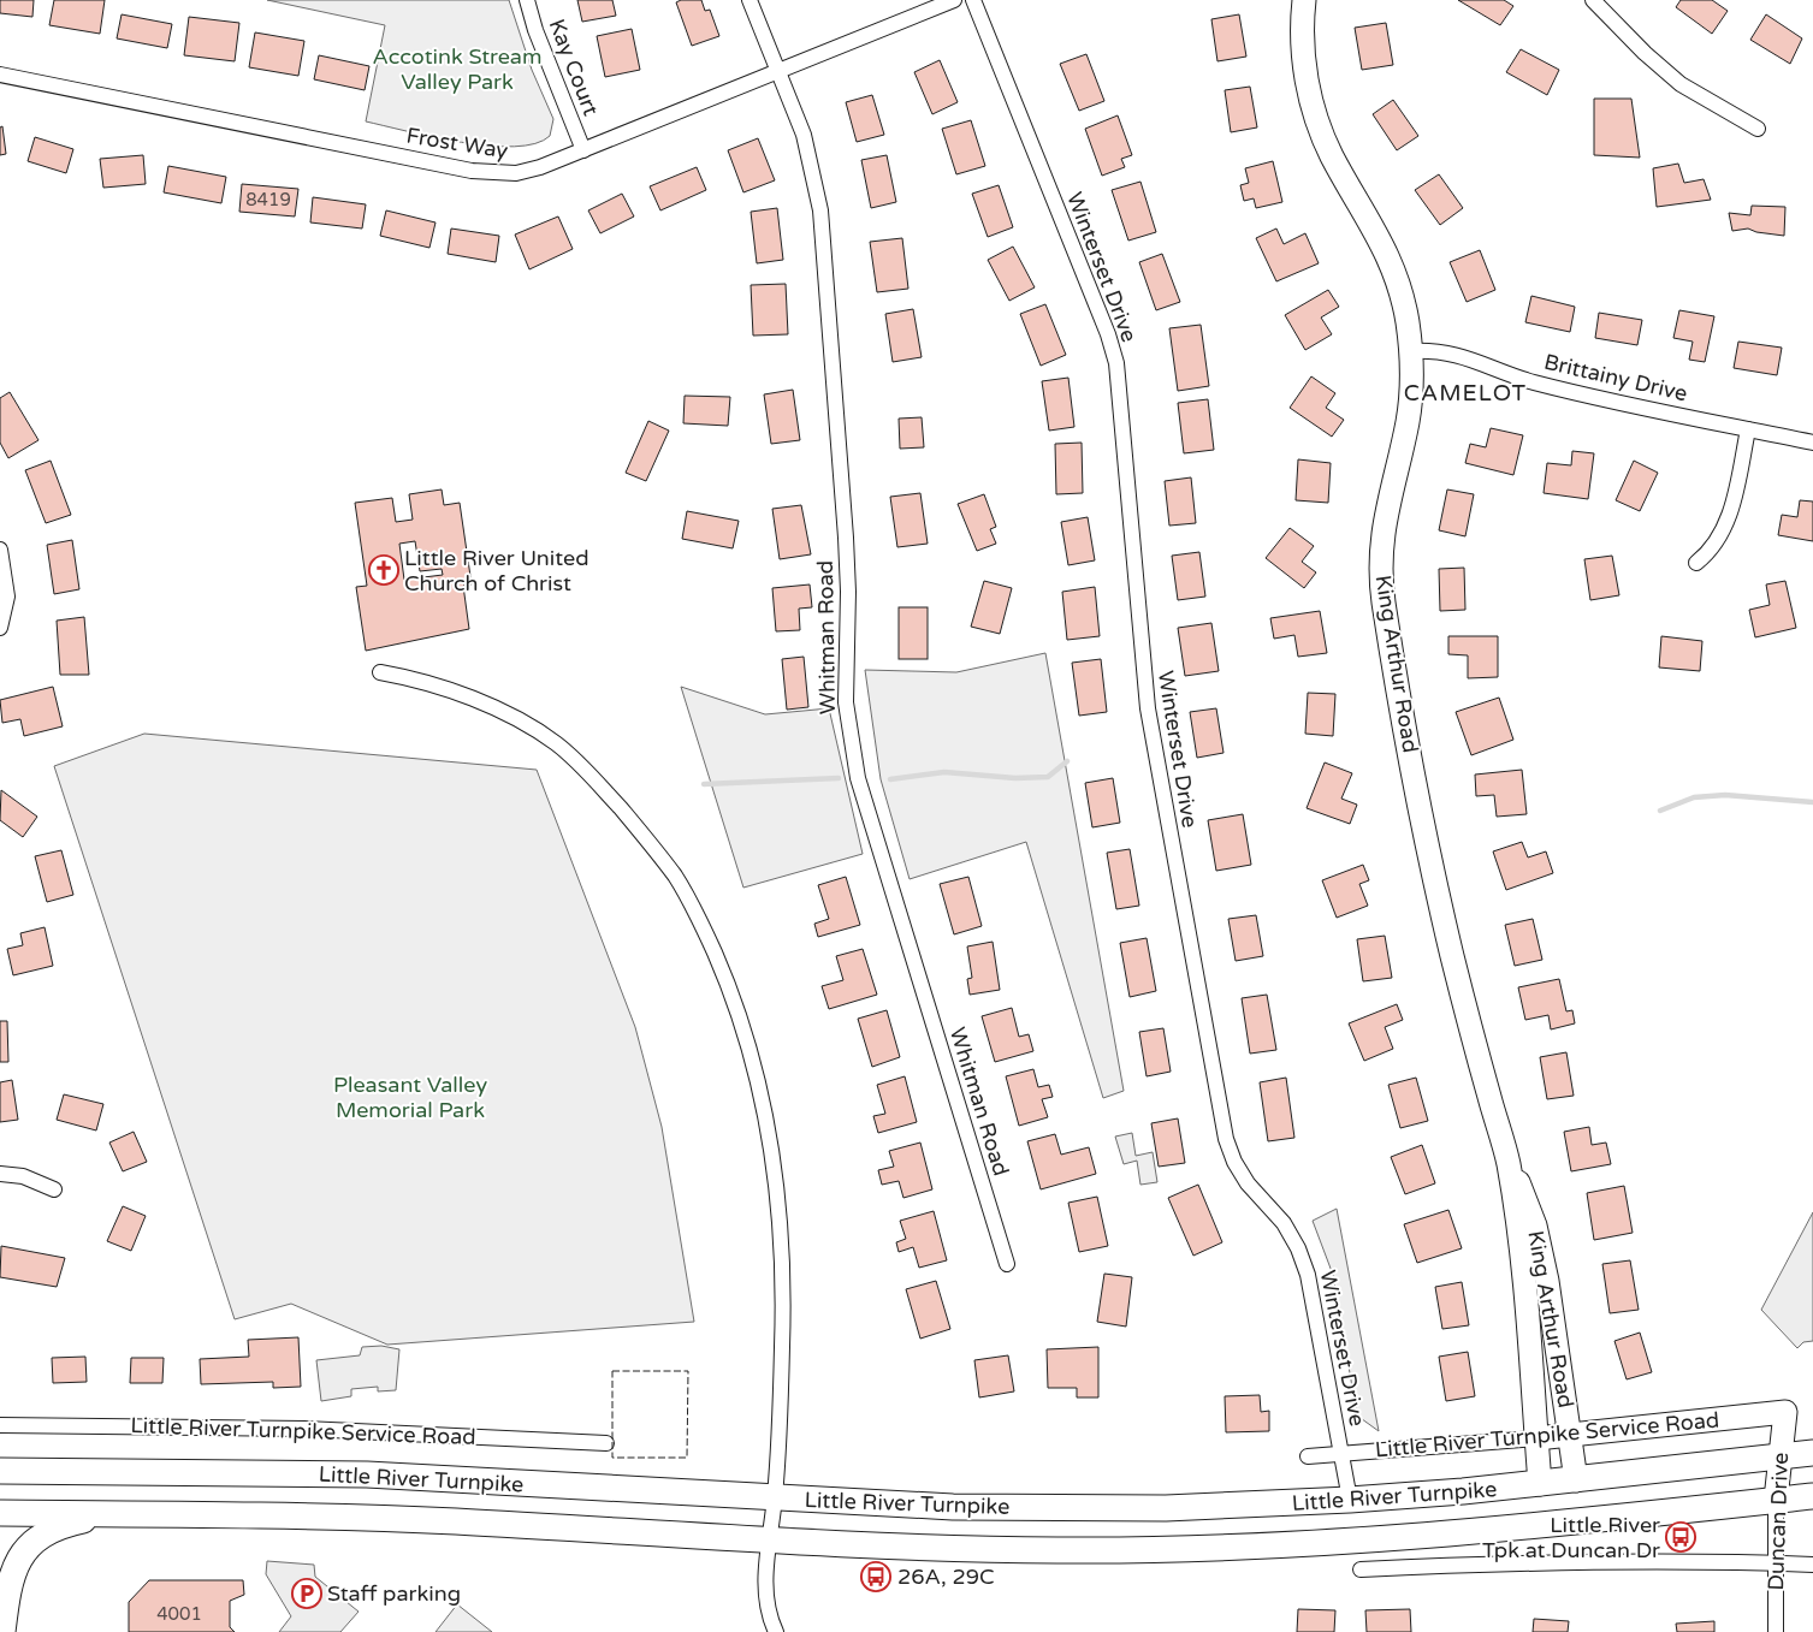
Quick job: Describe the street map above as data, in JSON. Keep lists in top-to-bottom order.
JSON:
{
  "streets": {
    "main road": ["Little River Turnpike"],
    "street": [
      "Kay Court",
      "Frost Way",
      "Winterset Drive",
      "Brittainy Drive",
      "Whitman Road",
      "King Arthur Road",
      "Little River Turnpike Service Road",
      "Duncan Drive"
    ]
  },
  "crossings": [
    ["Kay Court", "Frost Way"],
    ["Frost Way", "Whitman Road"],
    ["Winterset Drive", "Little River Turnpike Service Road"],
    ["Winterset Drive", "Little River Turnpike"],
    ["Brittainy Drive", "King Arthur Road"],
    ["King Arthur Road", "Little River Turnpike Service Road"],
    ["King Arthur Road", "Little River Turnpike"],
    ["Little River Turnpike Service Road", "Duncan Drive"],
    ["Little River Turnpike", "Duncan Drive"]
  ],
  "districts": ["CAMELOT"],
  "parks": ["Accotink Stream Valley Park", "Pleasant Valley Memorial Park"],
  "places": {
    "church": ["Little River United Church of Christ"],
    "bus stop": ["Little River Tpk at Duncan Dr", "26A, 29C"],
    "parking": ["Staff parking"]
  },
  "house_numbers": ["8419", "4001"]
}
